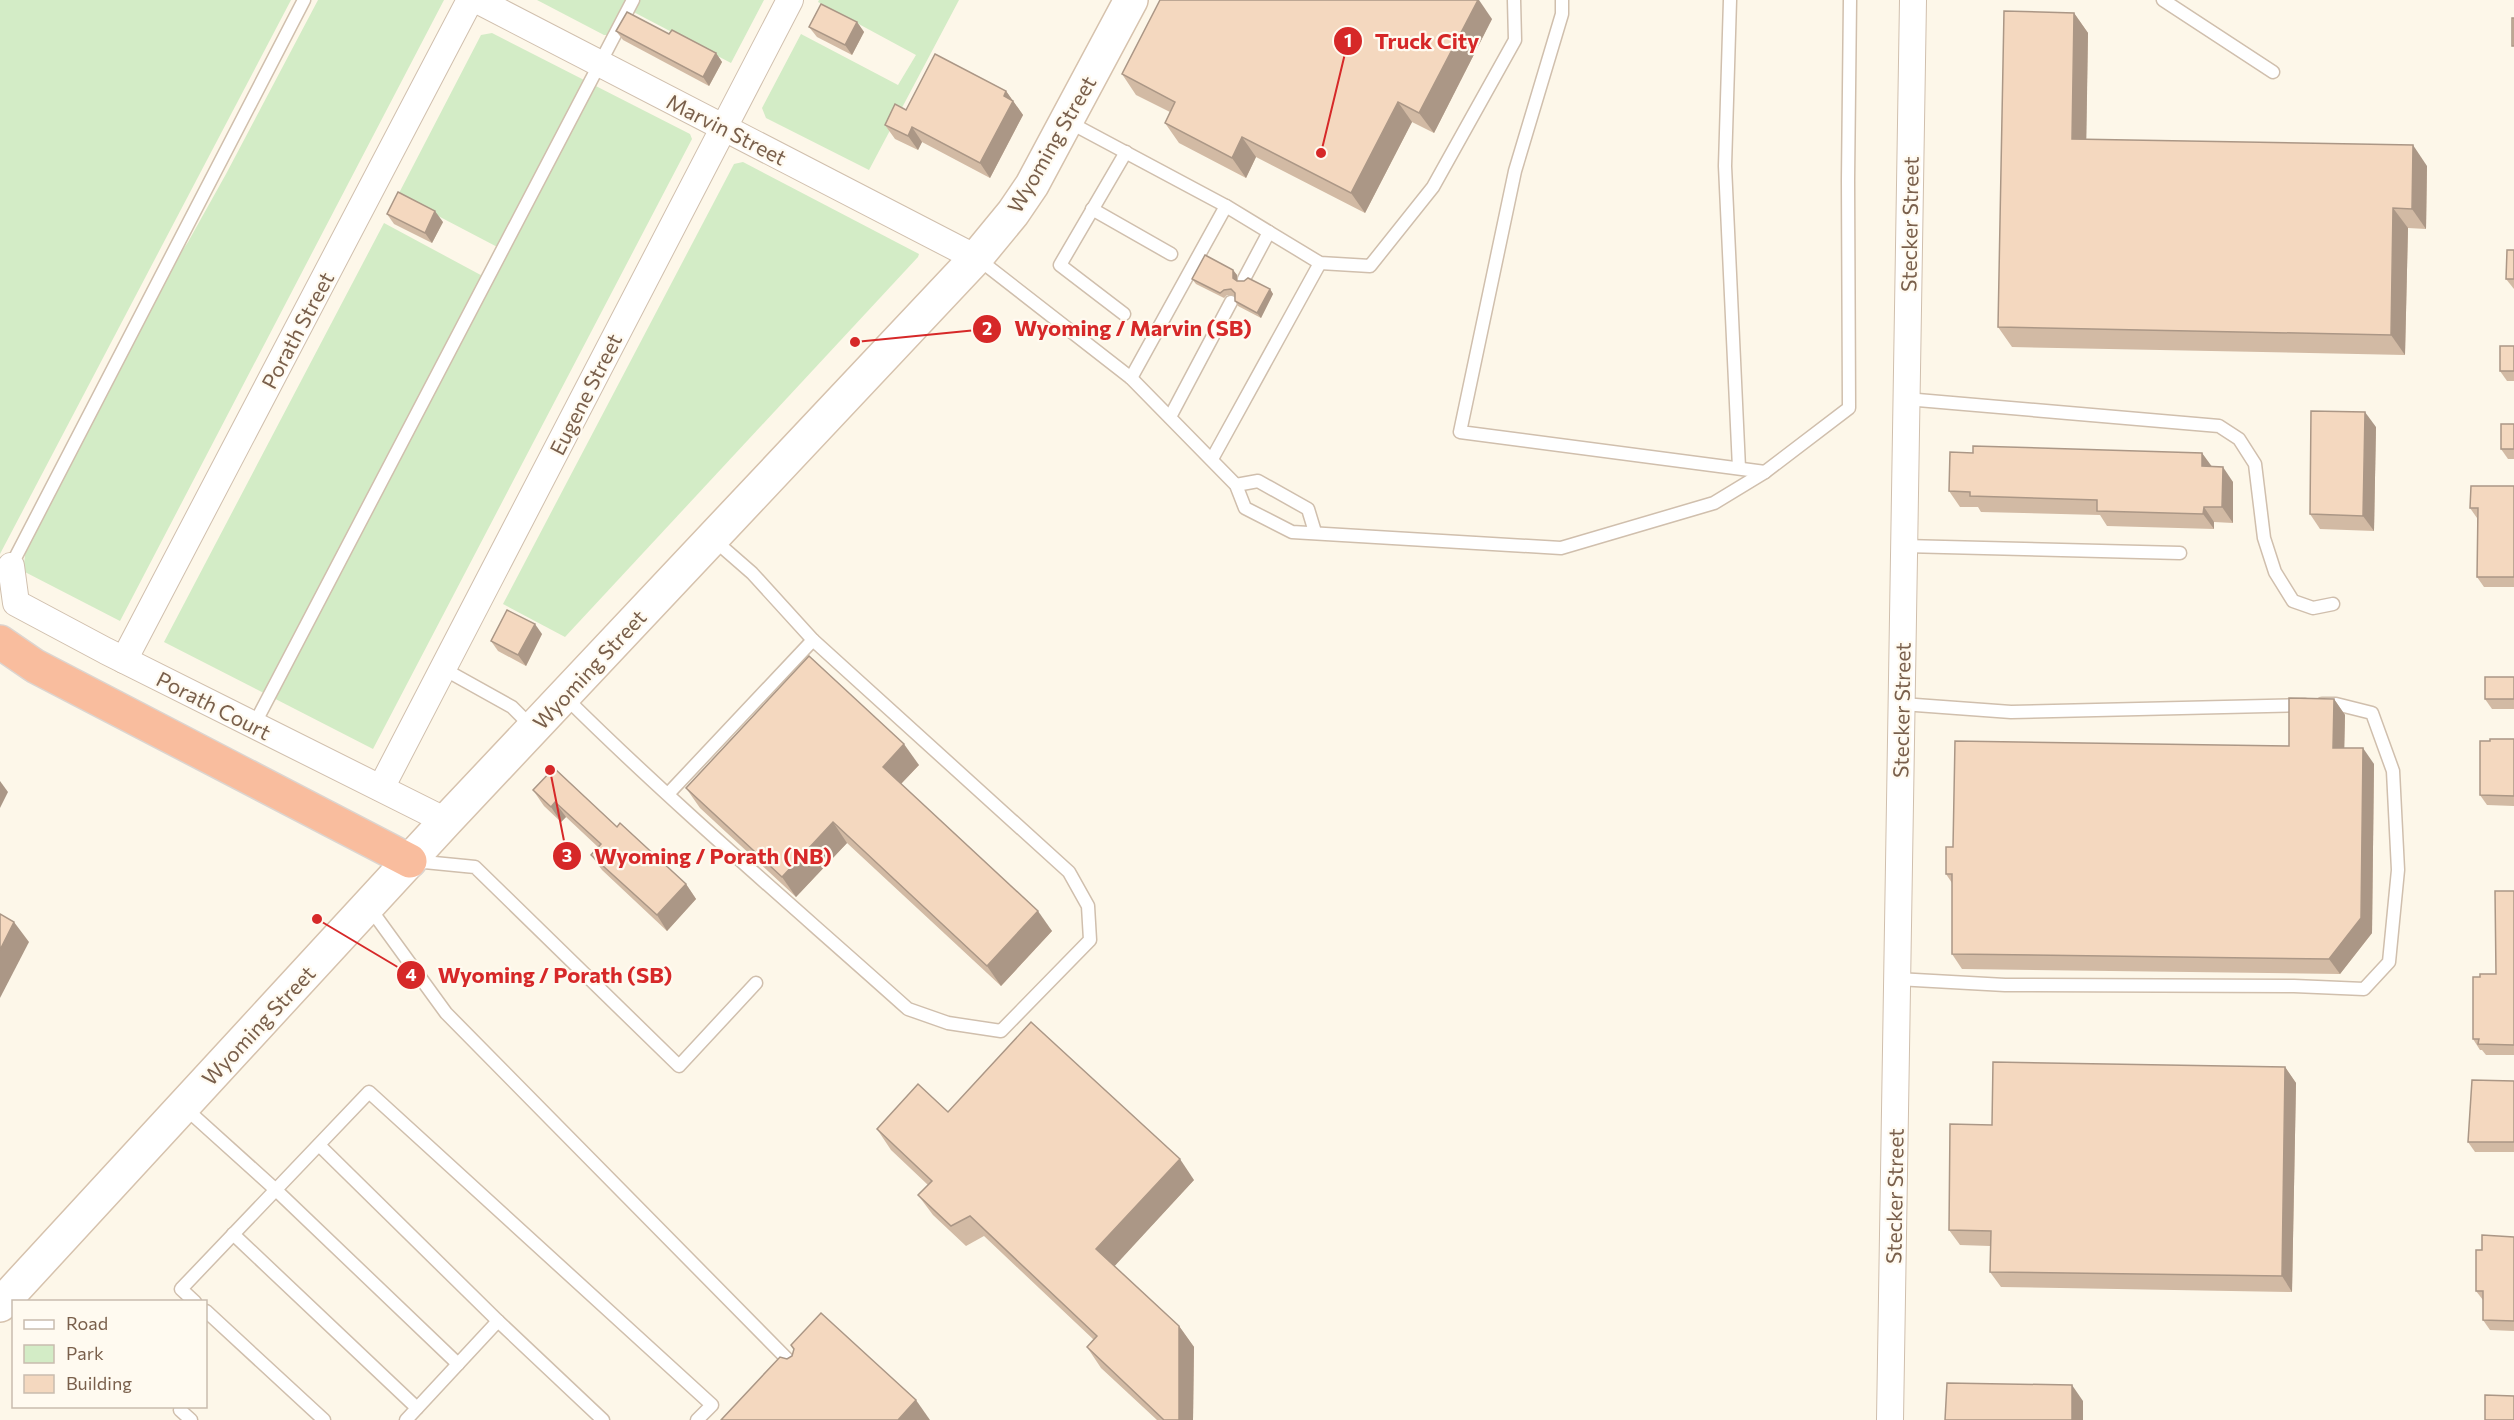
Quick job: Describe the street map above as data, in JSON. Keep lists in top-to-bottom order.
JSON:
{
  "streets": {
    "main road": ["Wyoming Street"],
    "street": [
      "Marvin Street",
      "Stecker Street",
      "Porath Street",
      "Eugene Street",
      "Porath Court"
    ]
  },
  "crossings": [
    ["Marvin Street", "Wyoming Street"],
    ["Marvin Street", "Eugene Street"],
    ["Wyoming Street", "Porath Court"],
    ["Porath Street", "Porath Court"],
    ["Eugene Street", "Porath Court"]
  ],
  "places": [
    "Truck City",
    "Wyoming / Marvin (SB)",
    "Wyoming / Porath (NB)",
    "Wyoming / Porath (SB)"
  ],
  "legend": ["Road", "Park", "Building"]
}
